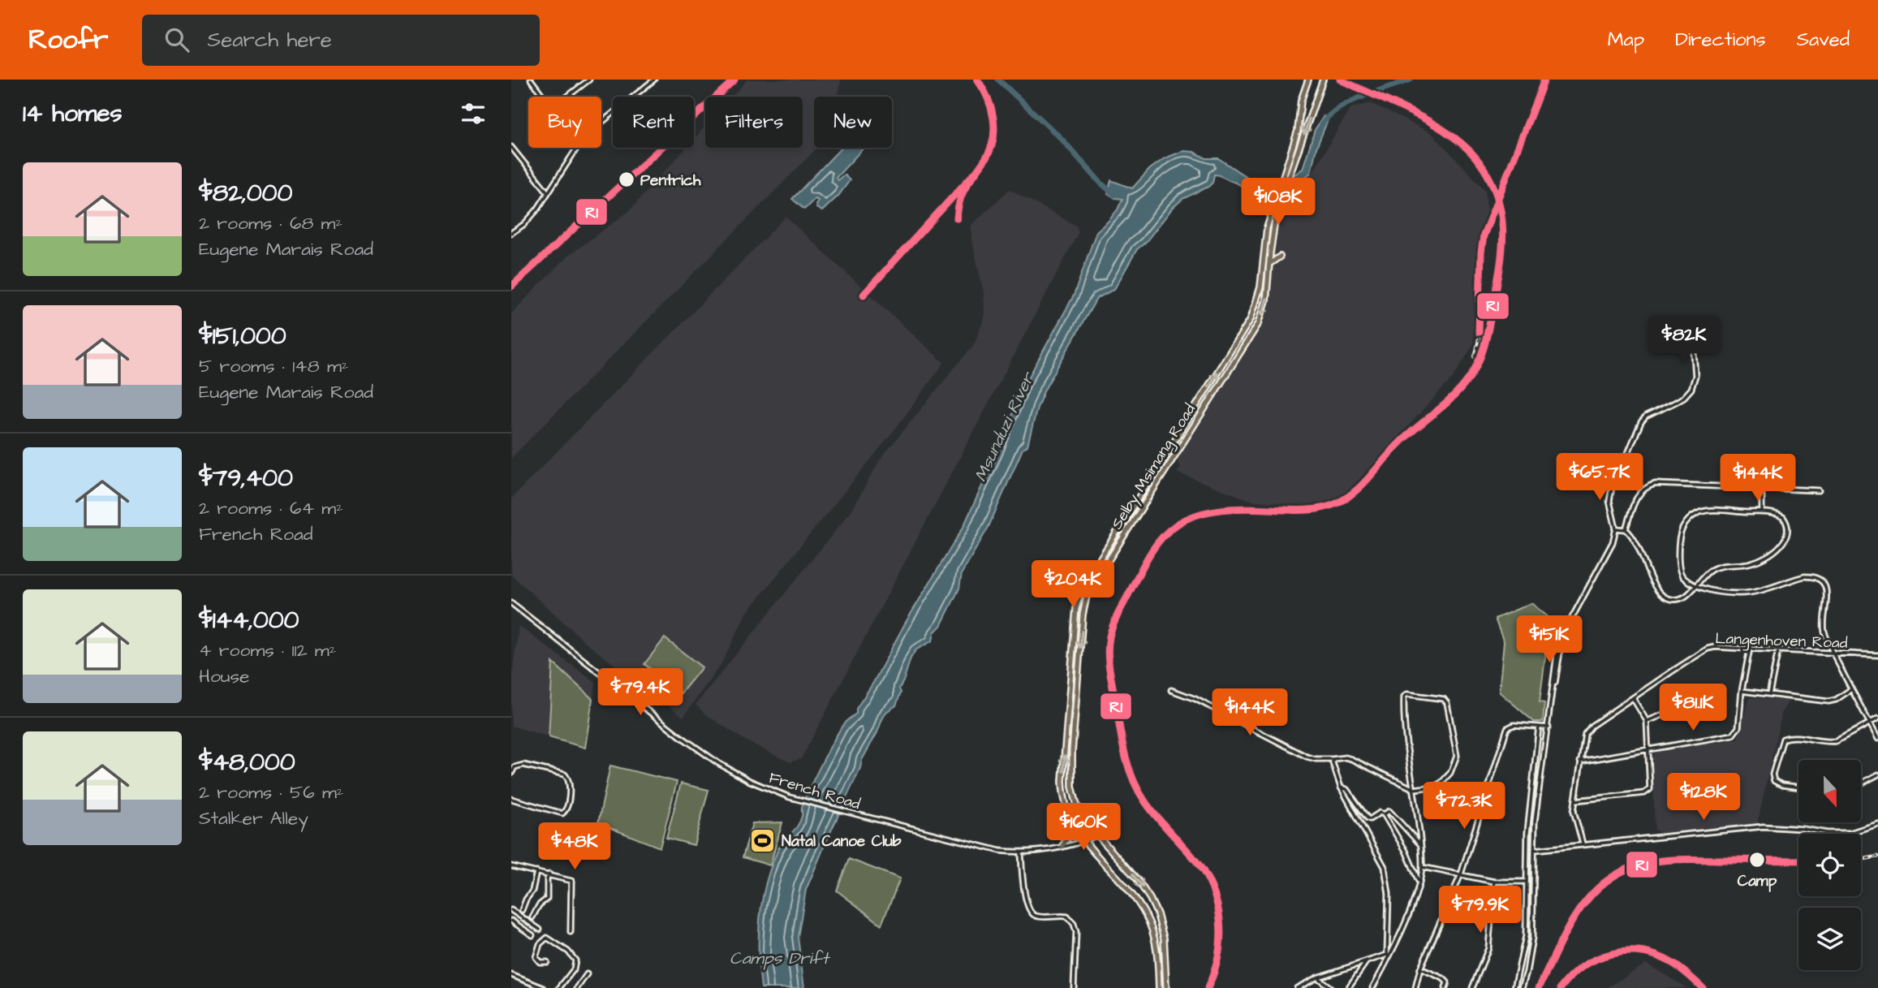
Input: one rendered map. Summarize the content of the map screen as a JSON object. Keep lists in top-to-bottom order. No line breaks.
{"streets":{"main road":["Selby Msimang Road"],"street":["Langenhoven Road","French Road"]},"crossings":[["Selby Msimang Road","French Road"]],"water":["Msunduzi River","Camps Drift"],"places":{"other":["Pentrich","Camp"],"sports":["Natal Canoe Club"]},"lines":["transit line R1"],"north":"bottom","page":{"header":"Roofr","search":"Search here","nav":["Map","Directions","Saved"],"heading":"14 homes","chip":["Buy","Rent","Filters","New"],"list":[{"name":"$82,000","note":"2 rooms · 68 m² · Eugene Marais Road"},{"name":"$151,000","note":"5 rooms · 148 m² · Eugene Marais Road"},{"name":"$79,400","note":"2 rooms · 64 m² · French Road"},{"name":"$144,000","note":"4 rooms · 112 m² · House"},{"name":"$48,000","note":"2 rooms · 56 m² · Stalker Alley"}],"price":["$108K","$82K","$65.7K","$144K","$204K","$151K","$79.4K","$81.1K","$144K","$128K","$72.3K","$160K","$48K","$79.9K"]}}
